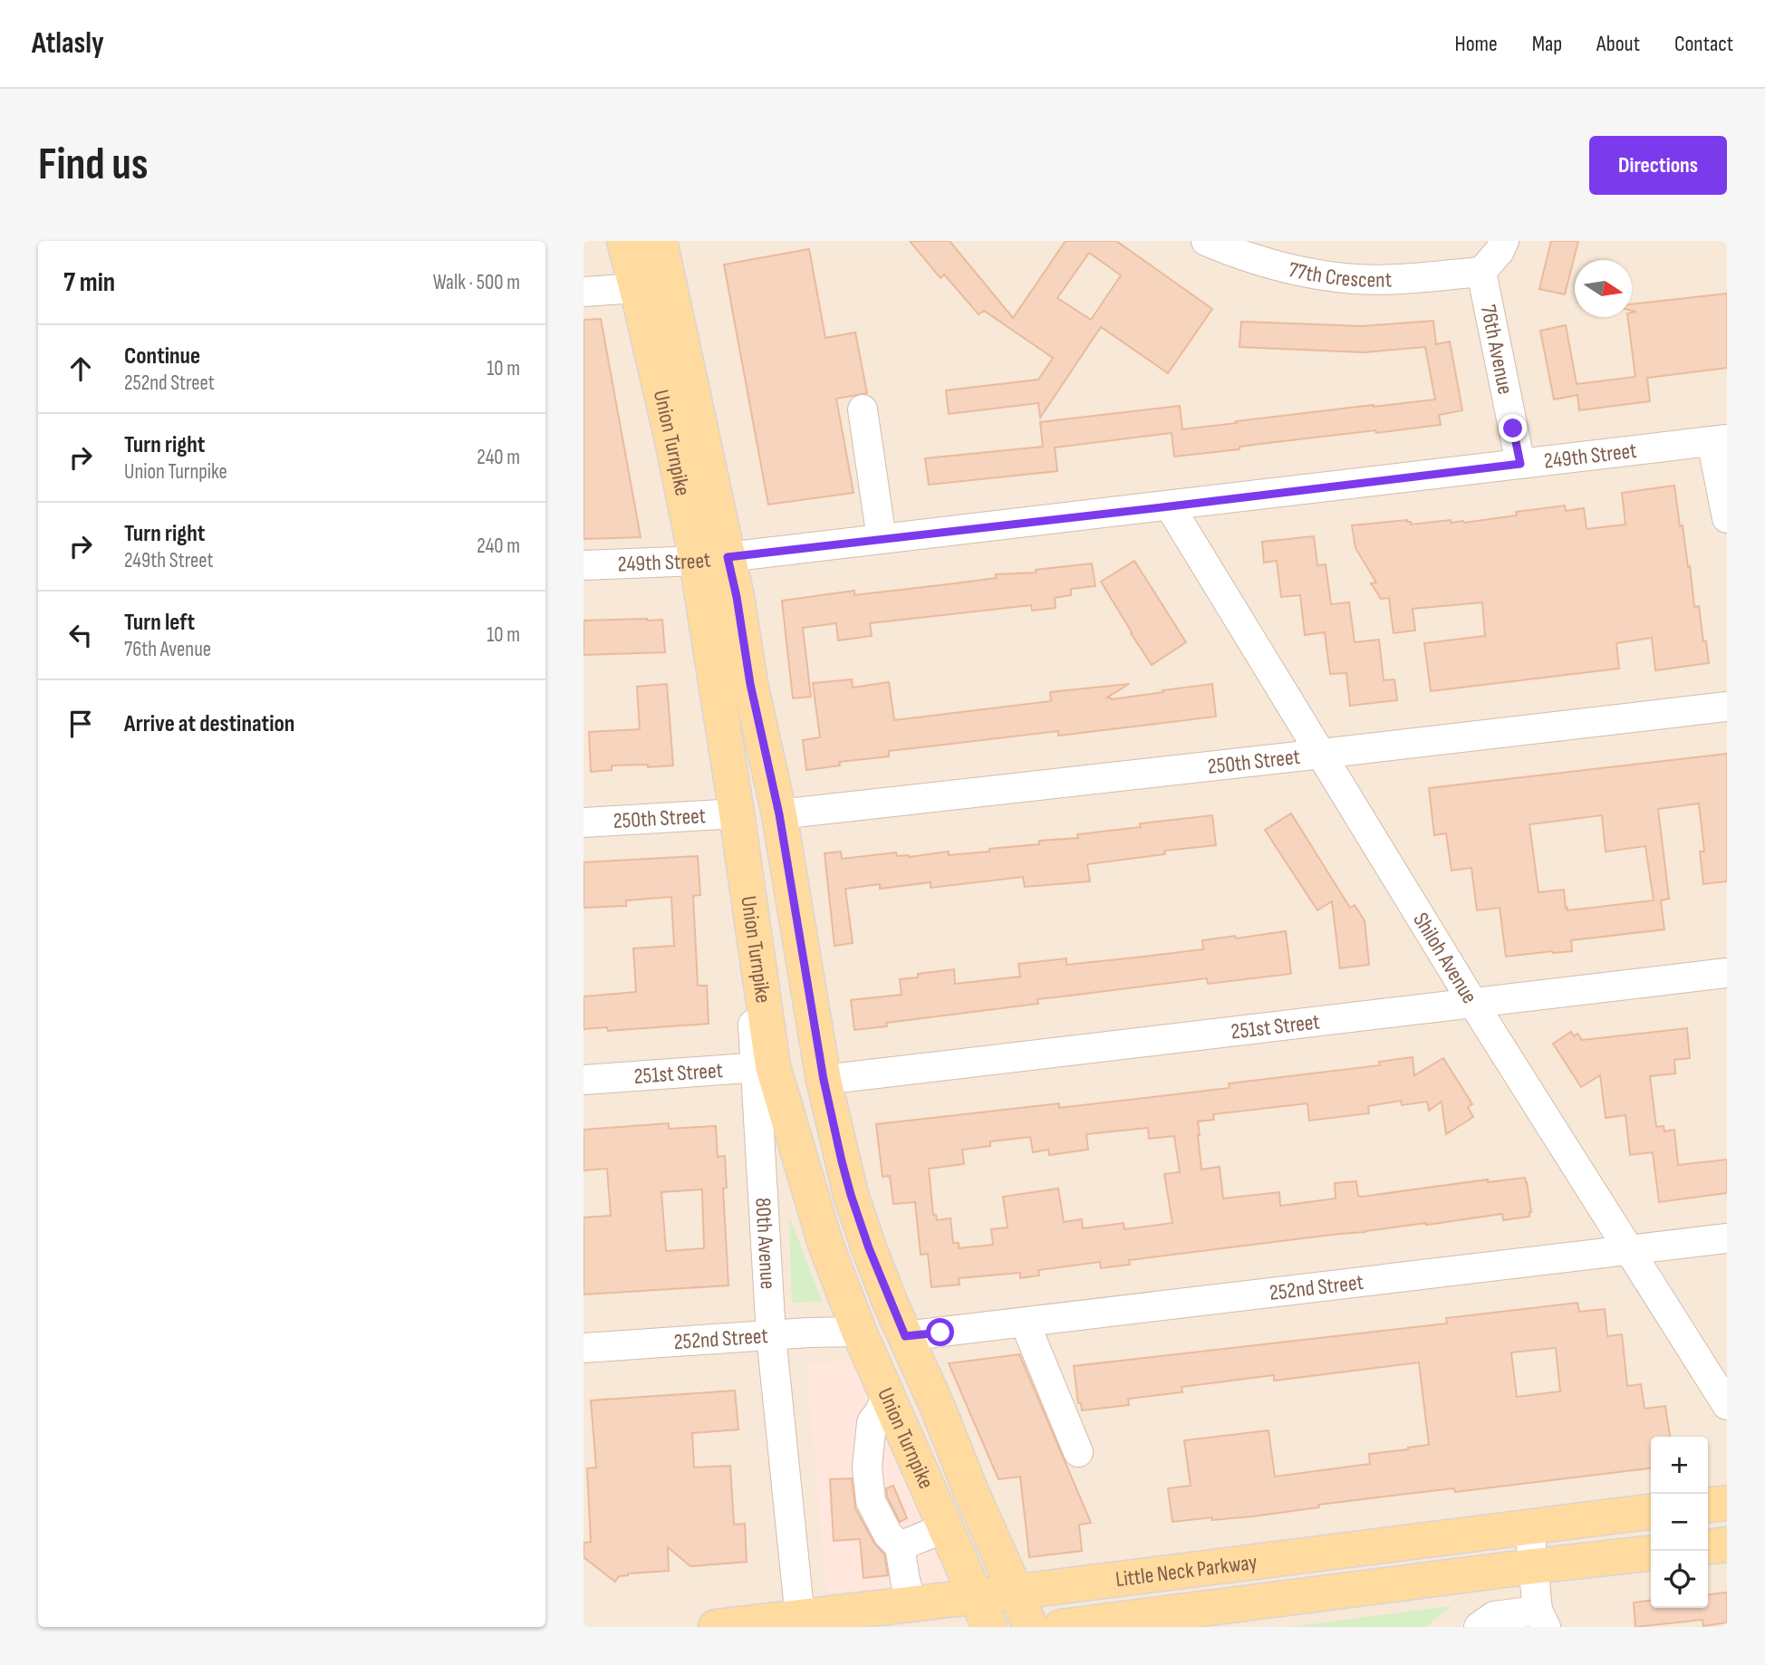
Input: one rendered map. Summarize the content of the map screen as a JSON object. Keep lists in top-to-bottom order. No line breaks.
{"streets":{"main road":["Union Turnpike","Little Neck Parkway"],"street":["77th Crescent","76th Avenue","249th Street","250th Street","Shiloh Avenue","251st Street","80th Avenue","252nd Street"]},"crossings":[["77th Crescent","76th Avenue"],["76th Avenue","249th Street"],["Union Turnpike","249th Street"],["Union Turnpike","250th Street"],["Union Turnpike","251st Street"],["Union Turnpike","80th Avenue"],["Union Turnpike","252nd Street"],["Union Turnpike","Little Neck Parkway"],["249th Street","Shiloh Avenue"],["250th Street","Shiloh Avenue"],["Shiloh Avenue","251st Street"],["Shiloh Avenue","252nd Street"],["251st Street","80th Avenue"],["80th Avenue","252nd Street"],["80th Avenue","Little Neck Parkway"]],"north":"right","page":{"header":"Atlasly","nav":["Home","Map","About","Contact"],"buttons":"Directions","title":"Find us","heading":["7 min","Walk · 500 m"],"list":[["Continue","252nd Street","10 m"],["Turn right","Union Turnpike","240 m"],["Turn right","249th Street","240 m"],["Turn left","76th Avenue","10 m"],"Arrive at destination"],"map_buttons":["+","−"]}}
